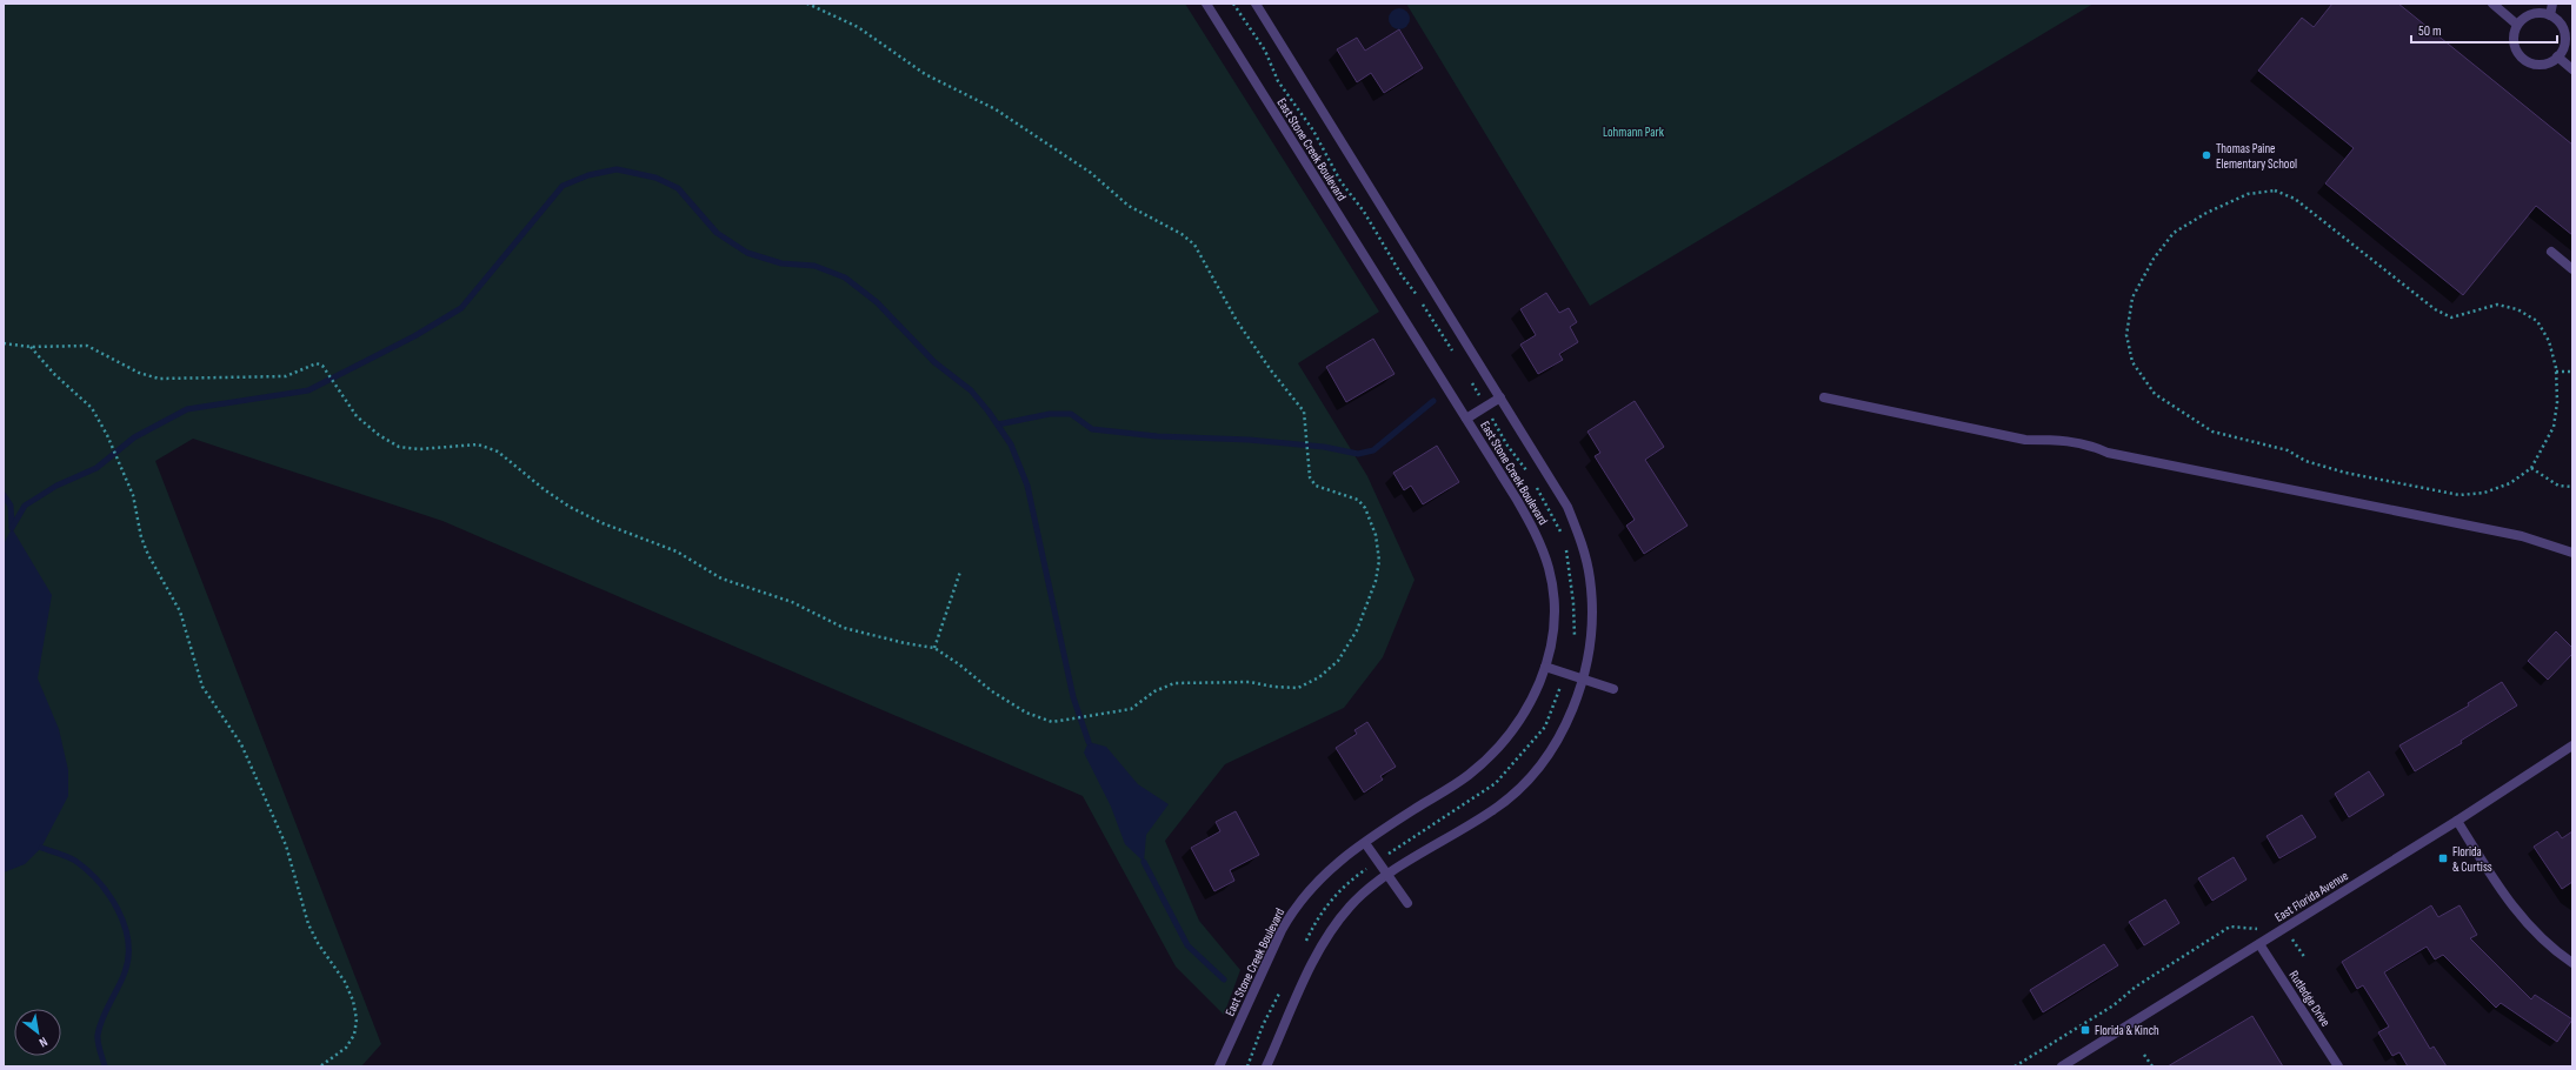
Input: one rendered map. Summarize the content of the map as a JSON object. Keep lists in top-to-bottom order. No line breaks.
{"streets":{"street":["East Stone Creek Boulevard","East Florida Avenue","Rutledge Drive"]},"crossings":[["East Florida Avenue","Rutledge Drive"]],"parks":["Lohmann Park"],"places":{"other":["Thomas Paine Elementary School"],"transit":["Florida & Curtiss","Florida & Kinch"]},"scale_bar":"50 m","north":"bottom right"}
